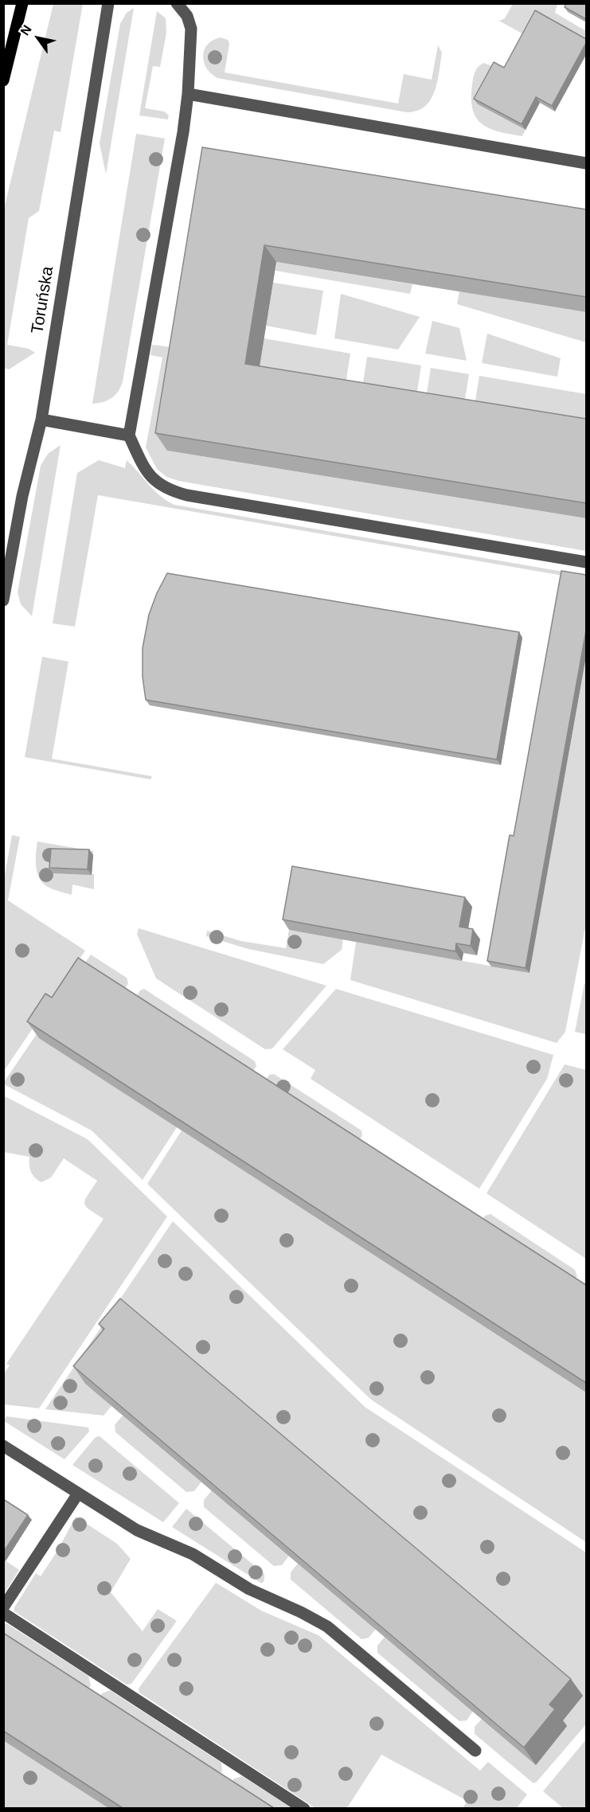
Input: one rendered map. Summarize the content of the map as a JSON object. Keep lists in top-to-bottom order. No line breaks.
{"streets":{"street":["Toruńska"]},"north":"top left"}
